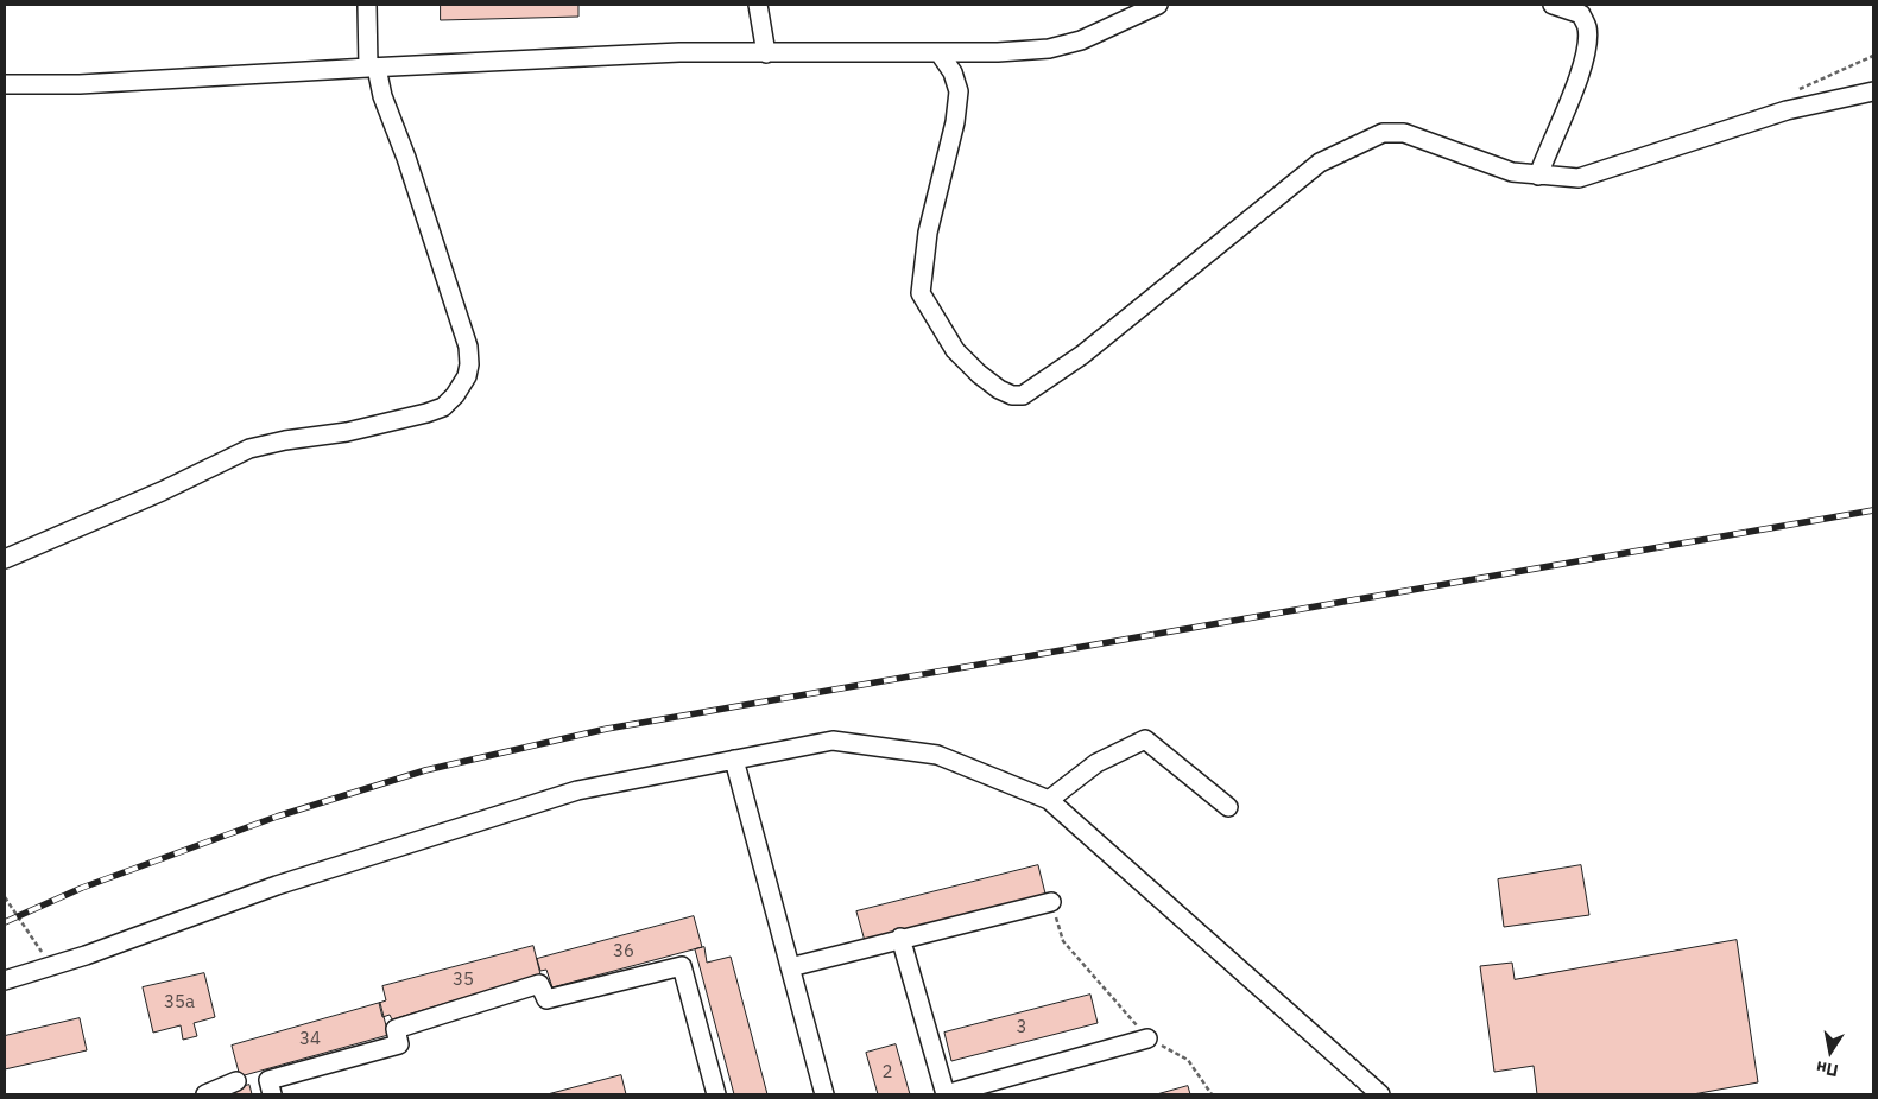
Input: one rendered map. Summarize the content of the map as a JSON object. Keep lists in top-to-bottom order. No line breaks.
{"house_numbers":["36","35","35а","3","34","2"],"north":"bottom"}
